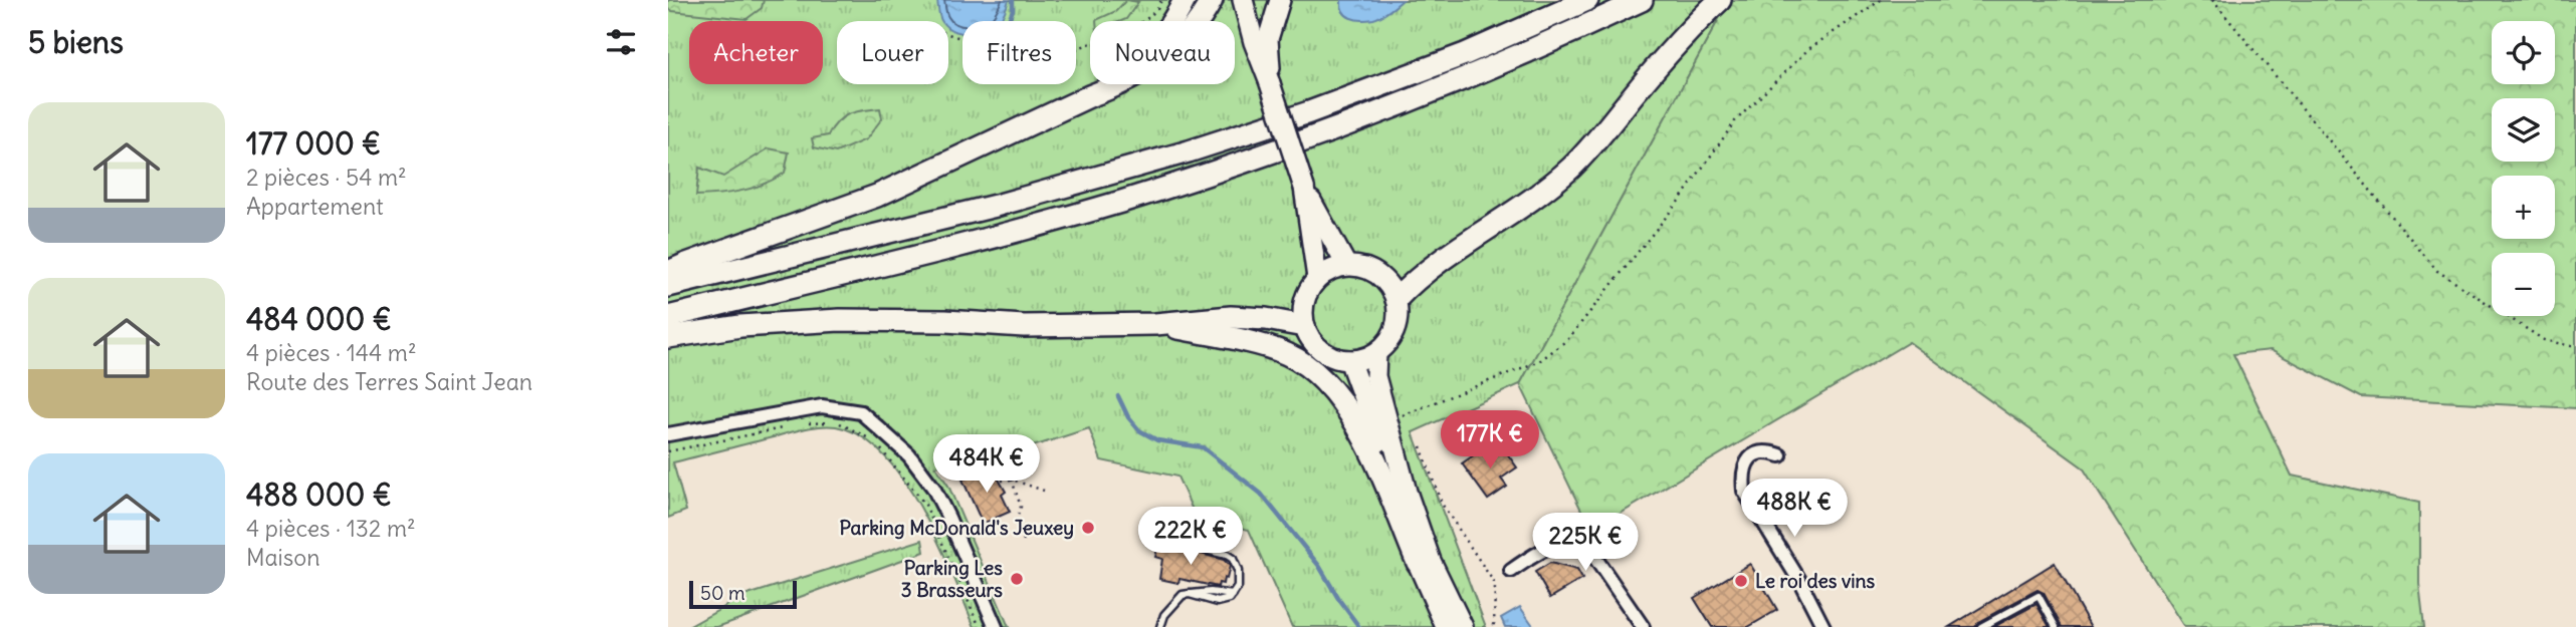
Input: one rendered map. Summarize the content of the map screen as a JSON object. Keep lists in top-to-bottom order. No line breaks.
{"places":["Parking McDonald's Jeuxey","Parking Les 3 Brasseurs","Le roi des vins"],"scale_bar":"50 m","page":{"heading":"5 biens","map_buttons":["+","−"],"chip":["Acheter","Louer","Filtres","Nouveau"],"list":[{"name":"177 000 €","note":"2 pièces · 54 m² · Appartement"},{"name":"484 000 €","note":"4 pièces · 144 m² · Route des Terres Saint Jean"},{"name":"488 000 €","note":"4 pièces · 132 m² · Maison"}],"price":["177K €","484K €","488K €","222K €","225K €"],"scale":"50 m"}}
